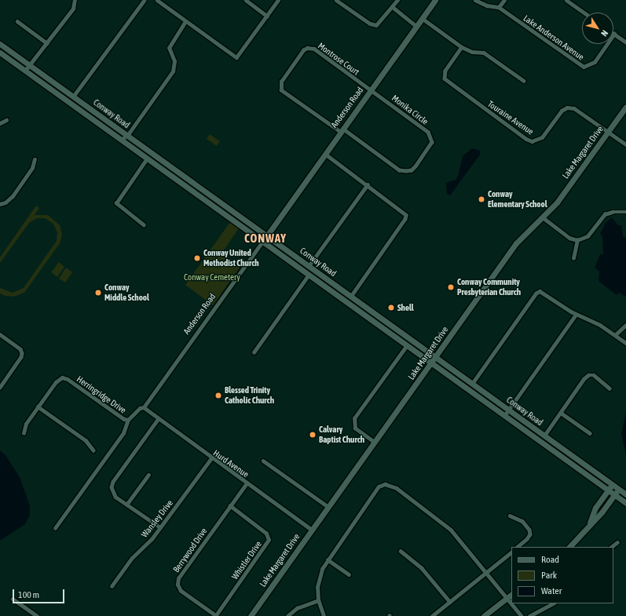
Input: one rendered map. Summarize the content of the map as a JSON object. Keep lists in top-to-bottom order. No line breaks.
{"streets":{"main road":["Anderson Road","Conway Road","Lake Margaret Drive"],"street":["Lake Anderson Avenue","Montrose Court","Monika Circle","Touraine Avenue","Herringridge Drive","Hurd Avenue","Wansley Drive","Berrywood Drive","Whistler Drive"]},"crossings":[["Montrose Court","Anderson Road"],["Montrose Court","Monika Circle"],["Anderson Road","Monika Circle"],["Anderson Road","Conway Road"],["Anderson Road","Herringridge Drive"],["Anderson Road","Hurd Avenue"],["Conway Road","Lake Margaret Drive"],["Touraine Avenue","Lake Margaret Drive"],["Lake Margaret Drive","Hurd Avenue"],["Hurd Avenue","Wansley Drive"],["Hurd Avenue","Berrywood Drive"],["Berrywood Drive","Whistler Drive"]],"districts":["CONWAY"],"parks":["Conway Cemetery"],"places":["Conway Elementary School","Conway United Methodist Church","Conway Community Presbyterian Church","Conway Middle School","Shell","Blessed Trinity Catholic Church","Calvary Baptist Church"],"legend":["Road","Park","Water"],"scale_bar":"100 m","north":"bottom right"}
